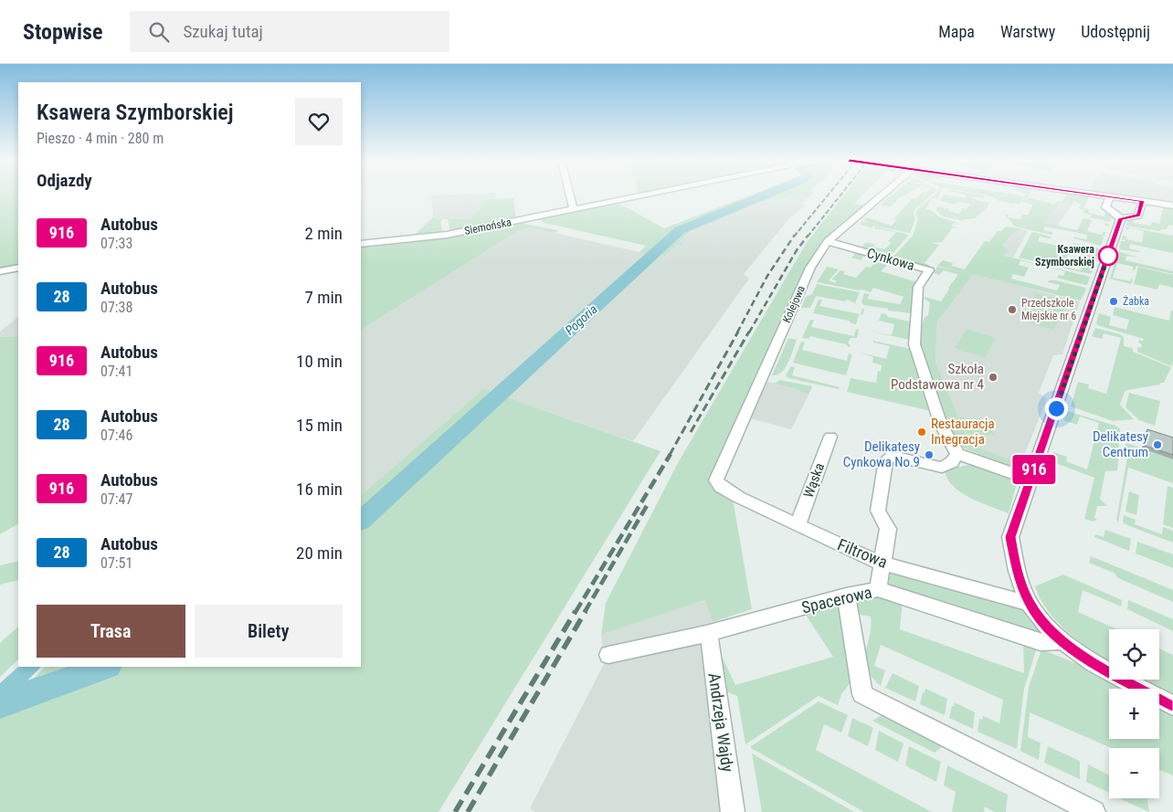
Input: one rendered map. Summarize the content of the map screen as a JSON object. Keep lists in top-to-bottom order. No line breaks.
{"streets":{"street":["Siemońska","Cynkowa","Kolejowa","Wąska","Filtrowa","Spacerowa","Andrzeja Wajdy"]},"crossings":[["Cynkowa","Kolejowa"],["Kolejowa","Filtrowa"],["Wąska","Filtrowa"],["Spacerowa","Andrzeja Wajdy"]],"water":["Pogoria"],"places":["Ksawera Szymborskiej","Żabka","Przedszkole Miejskie nr 6","Szkoła Podstawowa nr 4","Restauracja Integracja","Delikatesy Centrum","Delikatesy Cynkowa No 9"],"lines":["bus line 916"],"page":{"header":"Stopwise","search":"Szukaj tutaj","nav":["Mapa","Warstwy","Udostępnij"],"on_map":"916","heading":[["Ksawera Szymborskiej","Pieszo · 4 min · 280 m"],"Odjazdy"],"list":[{"mark":"916","name":"Autobus","note":"07:33","value":"2 min"},{"mark":"28","name":"Autobus","note":"07:38","value":"7 min"},{"mark":"916","name":"Autobus","note":"07:41","value":"10 min"},{"mark":"28","name":"Autobus","note":"07:46","value":"15 min"},{"mark":"916","name":"Autobus","note":"07:47","value":"16 min"},{"mark":"28","name":"Autobus","note":"07:51","value":"20 min"}],"buttons":["Trasa","Bilety"],"map_buttons":["+","−"]}}
